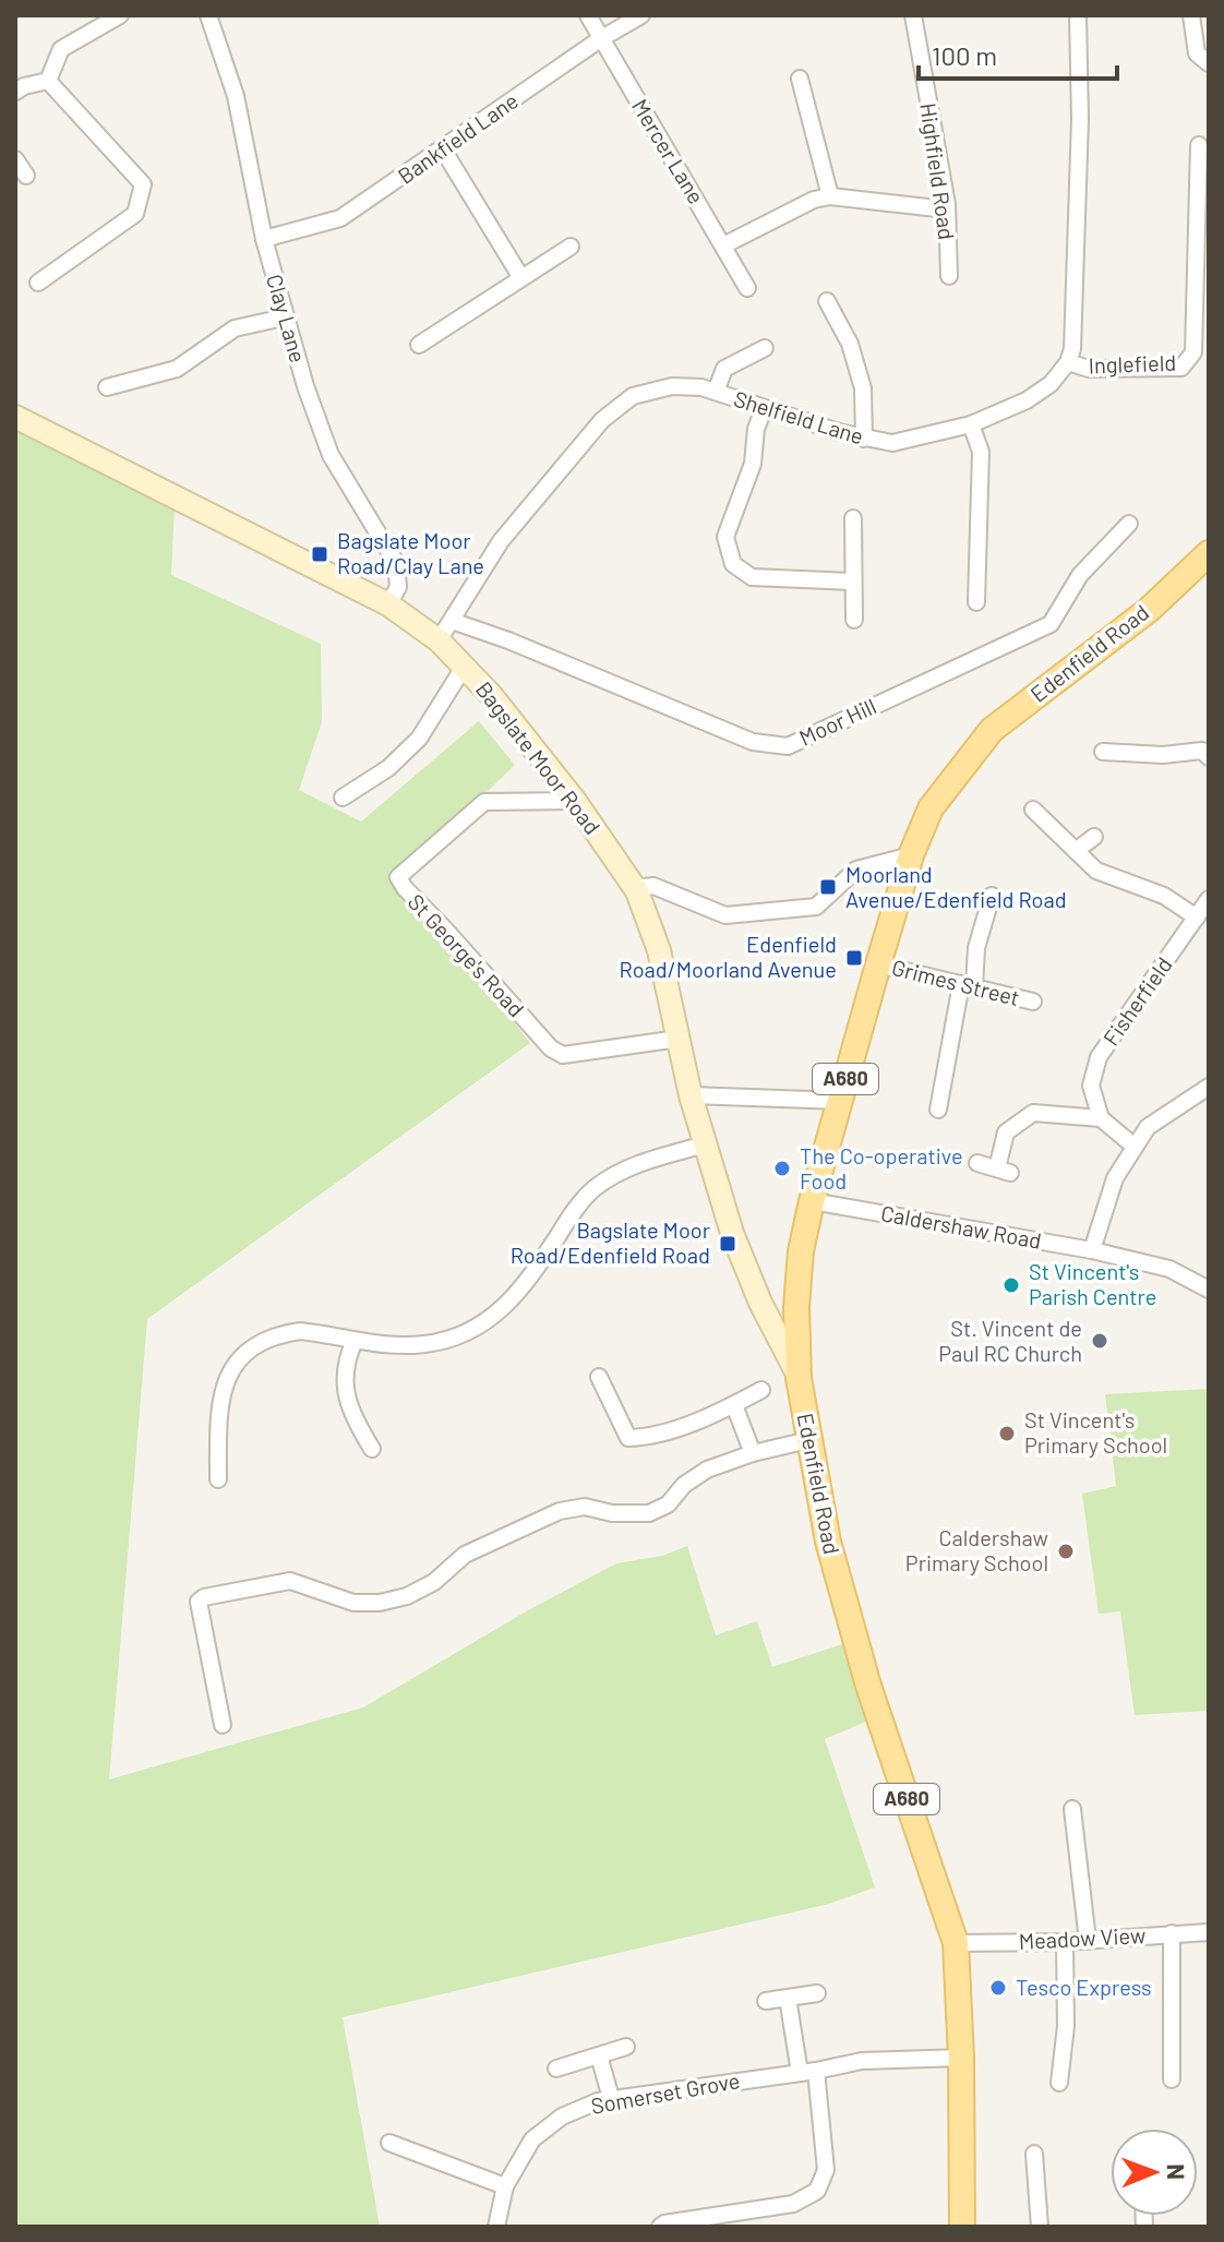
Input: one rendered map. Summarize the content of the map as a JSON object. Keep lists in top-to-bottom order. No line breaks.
{"streets":{"main road":["Edenfield Road","A680"],"street":["Bankfield Lane","Mercer Lane","Highfield Road","Clay Lane","Inglefield","Shelfield Lane","Moor Hill","Bagslate Moor Road","St George's Road","Grimes Street","Fisherfield","Caldershaw Road","Meadow View","Somerset Grove"]},"crossings":[["Bankfield Lane","Mercer Lane"],["Bankfield Lane","Clay Lane"],["Clay Lane","Bagslate Moor Road"],["Inglefield","Shelfield Lane"],["Shelfield Lane","Moor Hill"],["Shelfield Lane","Bagslate Moor Road"],["Edenfield Road","Bagslate Moor Road"],["Edenfield Road","Grimes Street"],["Edenfield Road","Caldershaw Road"],["Edenfield Road","Meadow View"],["Edenfield Road","Somerset Grove"],["Bagslate Moor Road","St George's Road"]],"places":{"transit":["Bagslate Moor Road/Clay Lane","Moorland Avenue/Edenfield Road","Edenfield Road/Moorland Avenue","Bagslate Moor Road/Edenfield Road"],"other":["The Co-operative Food","St Vincent's Parish Centre","St. Vincent de Paul RC Church","St Vincent's Primary School","Caldershaw Primary School","Tesco Express"]},"scale_bar":"100 m","north":"right"}
